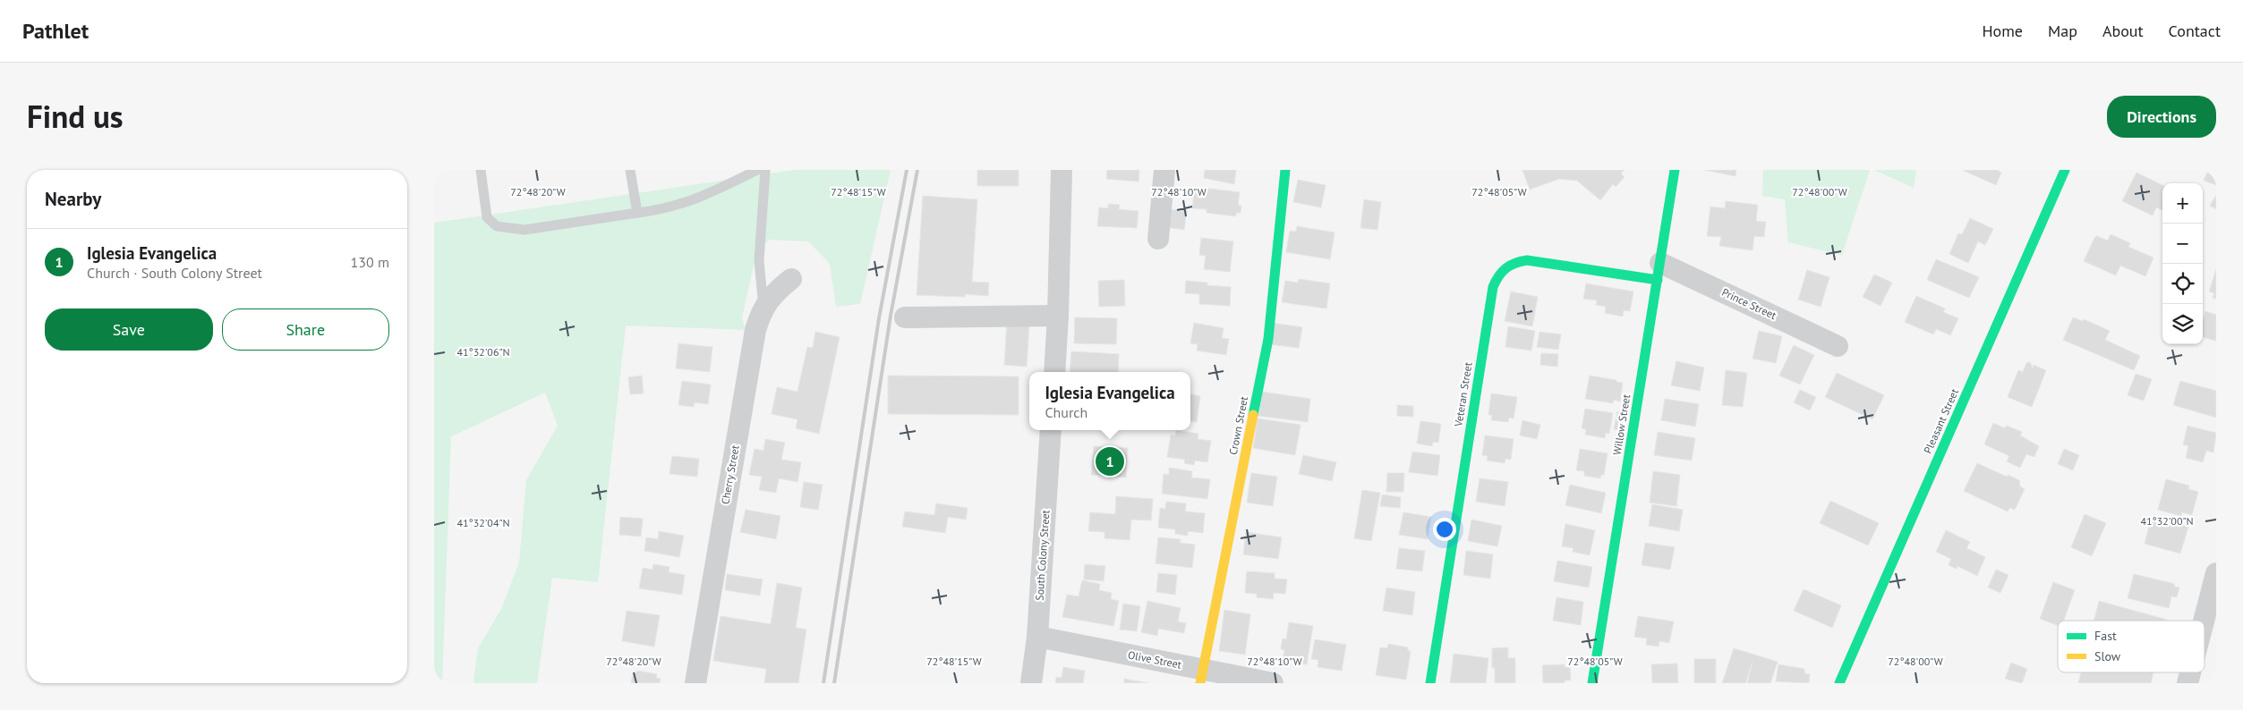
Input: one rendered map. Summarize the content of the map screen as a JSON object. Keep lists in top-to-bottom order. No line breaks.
{"streets":{"street":["Prince Street","Veteran Street","Pleasant Street","Willow Street","Crown Street","Cherry Street","South Colony Street","Olive Street"]},"crossings":[["Prince Street","Veteran Street"],["Prince Street","Willow Street"],["Veteran Street","Willow Street"],["Crown Street","Olive Street"],["South Colony Street","Olive Street"]],"legend":["Fast","Slow"],"page":{"header":"Pathlet","nav":["Home","Map","About","Contact"],"title":"Find us","buttons":["Directions",["Save","Share"]],"heading":"Nearby","map_buttons":["+","−"],"list":[{"mark":"1","name":"Iglesia Evangelica","note":"Church · South Colony Street","value":"130 m"}],"popup":["Iglesia Evangelica","Church"],"pins":"1"},"coordinates":["72°48'20\"W","72°48'15\"W","72°48'10\"W","72°48'05\"W","72°48'00\"W","41°32'06\"N","41°32'00\"N","41°32'04\"N"]}
